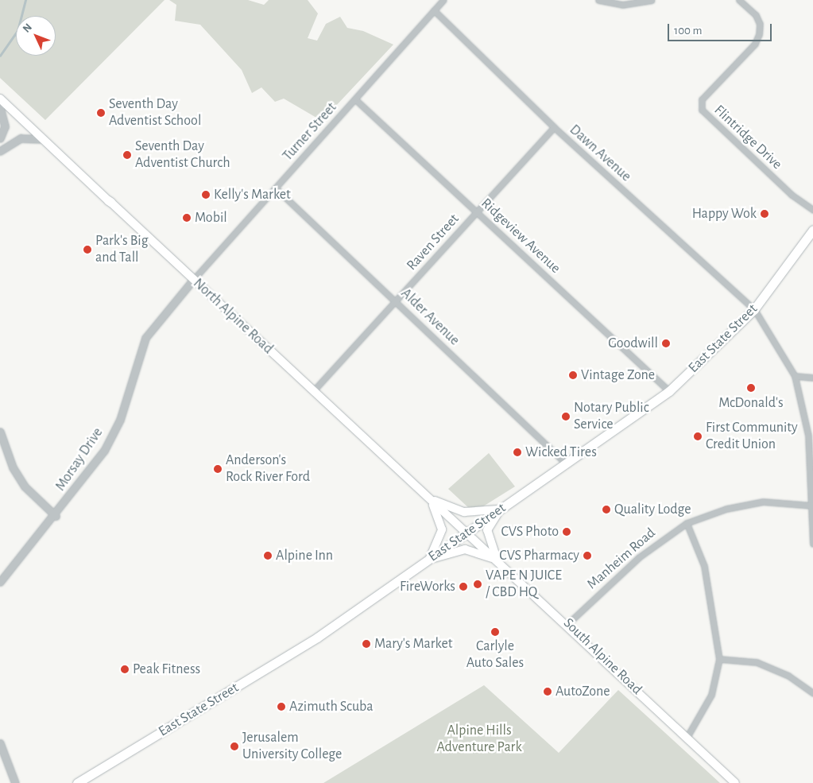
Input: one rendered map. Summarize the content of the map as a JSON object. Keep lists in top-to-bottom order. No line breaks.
{"streets":{"main road":["North Alpine Road","East State Street","South Alpine Road"],"street":["Turner Street","Flintridge Drive","Dawn Avenue","Ridgeview Avenue","Raven Street","Alder Avenue","Morsay Drive","Manheim Road"]},"crossings":[["Turner Street","Dawn Avenue"],["Turner Street","Ridgeview Avenue"],["Turner Street","North Alpine Road"],["Turner Street","Alder Avenue"],["Turner Street","Morsay Drive"],["Dawn Avenue","Raven Street"],["Dawn Avenue","East State Street"],["Dawn Avenue","Manheim Road"],["Ridgeview Avenue","Raven Street"],["Ridgeview Avenue","East State Street"],["Raven Street","North Alpine Road"],["Raven Street","Alder Avenue"],["North Alpine Road","East State Street"],["North Alpine Road","Morsay Drive"],["North Alpine Road","South Alpine Road"],["Alder Avenue","East State Street"],["East State Street","South Alpine Road"],["Manheim Road","South Alpine Road"]],"parks":["Alpine Hills Adventure Park"],"places":["Seventh Day Adventist School","Seventh Day Adventist Church","Kelly's Market","Happy Wok","Mobil","Park's Big and Tall","Goodwill","Vintage Zone","McDonald's","Notary Public Service","First Community Credit Union","Wicked Tires","Anderson's Rock River Ford","Quality Lodge","CVS Photo","Alpine Inn","CVS Pharmacy","VAPE N JUICE / CBD HQ","FireWorks","Carlyle Auto Sales","Mary's Market","Peak Fitness","AutoZone","Azimuth Scuba","Jerusalem University College"],"scale_bar":"100 m","north":"top left"}
